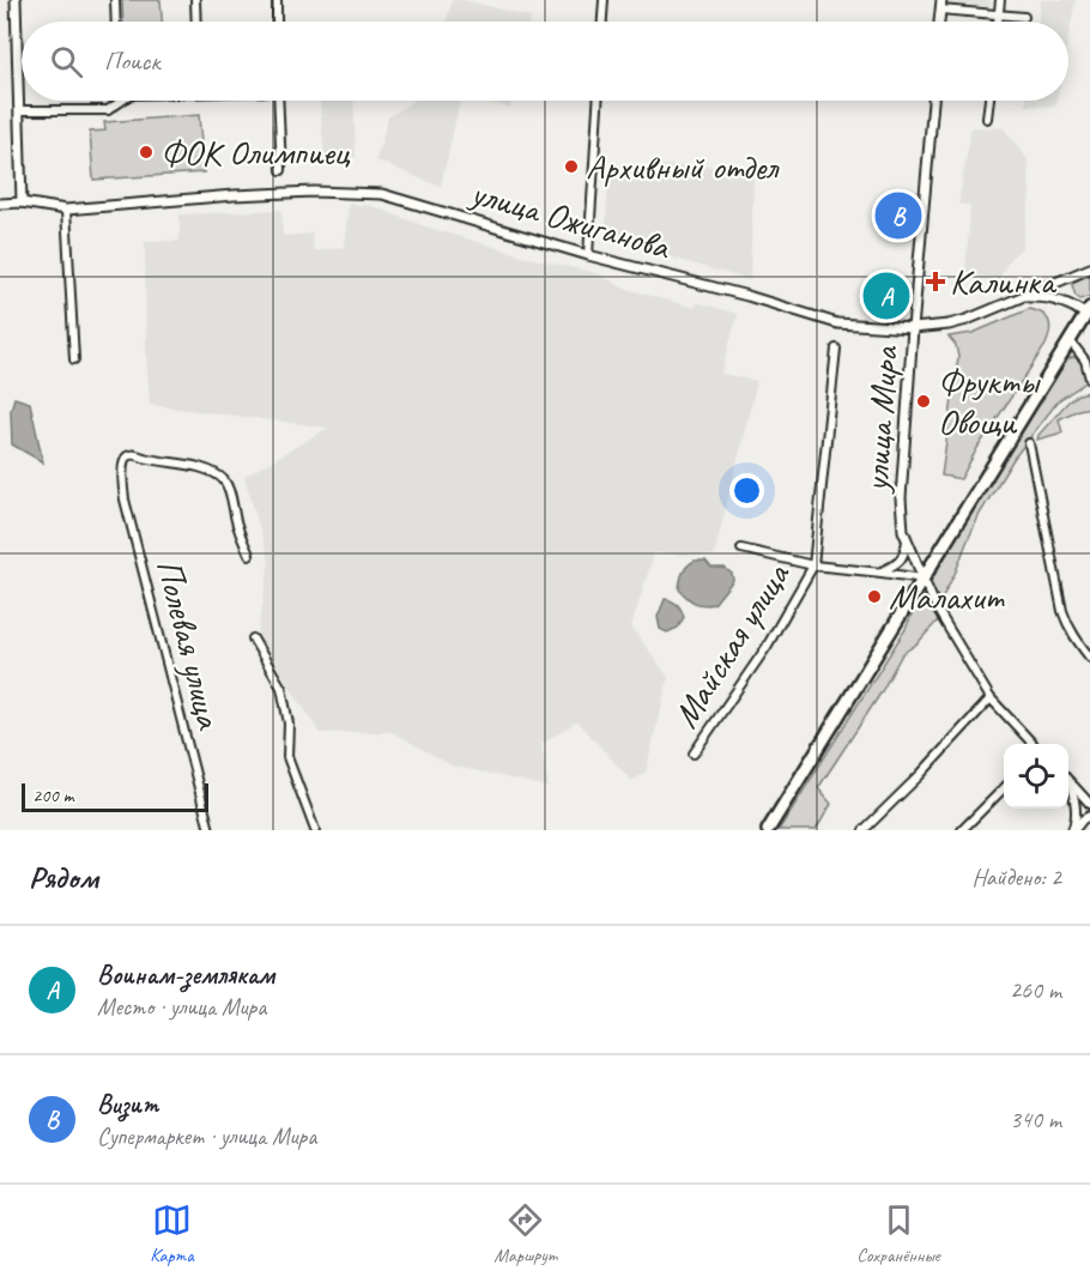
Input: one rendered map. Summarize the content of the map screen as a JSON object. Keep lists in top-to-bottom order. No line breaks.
{"streets":{"street":["улица Ожиганова","улица Мира","Полевая улица","Майская улица"]},"crossings":[["улица Ожиганова","улица Мира"]],"places":{"other":["ФОК Олимпиец","Архивный отдел","Фрукты Овощи","Малахит"],"health":["Калинка"]},"scale_bar":"200 m","page":{"search":"Поиск","pins":["B","A"],"scale":"200 m","heading":["Рядом","Найдено: 2"],"list":[{"mark":"A","name":"Воинам-землякам","note":"Место · улица Мира","value":"260 m"},{"mark":"B","name":"Визит","note":"Супермаркет · улица Мира","value":"340 m"}],"nav":["Карта","Маршрут","Сохранённые"]}}
